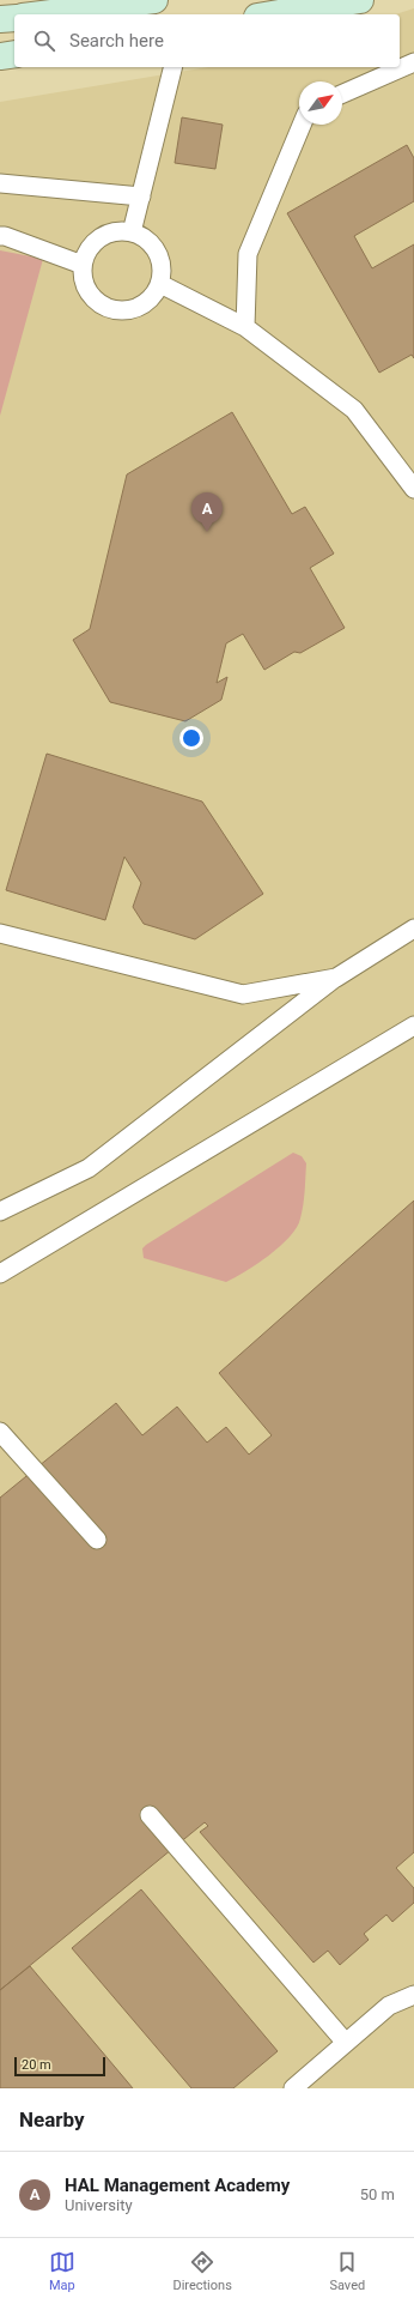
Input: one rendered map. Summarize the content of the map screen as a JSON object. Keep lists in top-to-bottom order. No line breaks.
{"scale_bar":"20 m","north":"top right","page":{"search":"Search here","pins":"A","scale":"20 m","heading":"Nearby","list":[{"mark":"A","name":"HAL Management Academy","note":"University","value":"50 m"}],"nav":["Map","Directions","Saved"]}}
